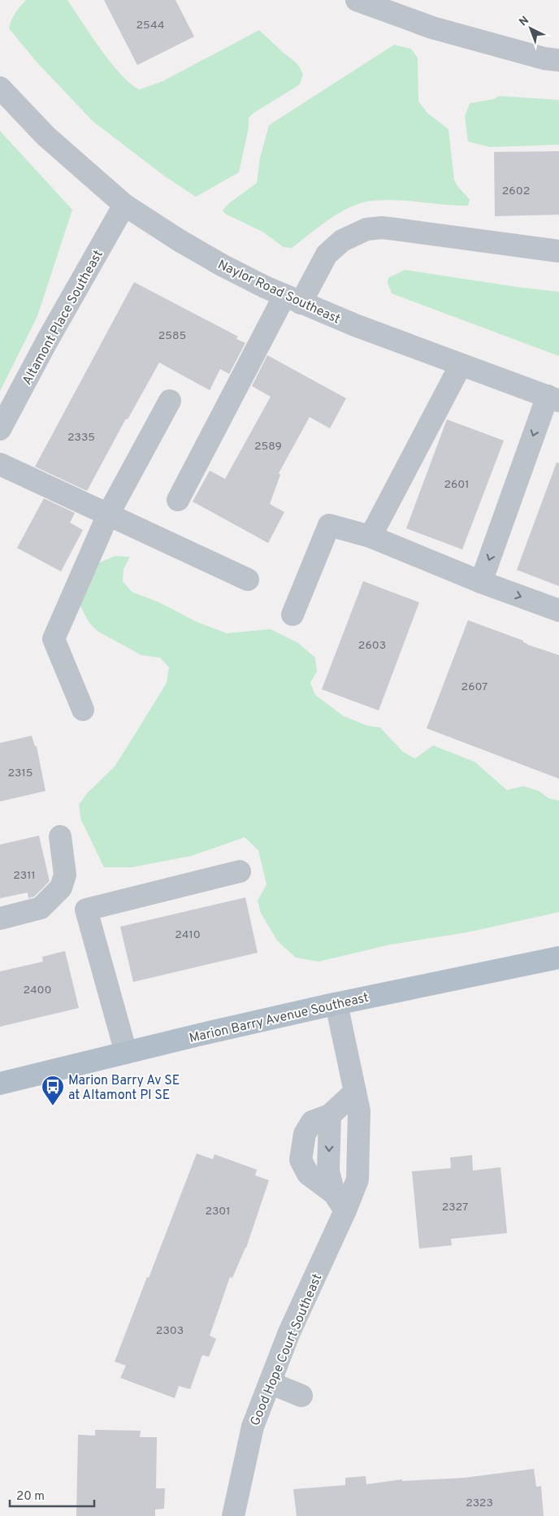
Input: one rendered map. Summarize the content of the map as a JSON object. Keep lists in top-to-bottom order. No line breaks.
{"streets":{"main road":["Marion Barry Avenue Southeast"],"street":["Naylor Road Southeast","Altamont Place Southeast","Good Hope Court Southeast"]},"crossings":[["Naylor Road Southeast","Altamont Place Southeast"],["Marion Barry Avenue Southeast","Good Hope Court Southeast"]],"places":{"bus stop":["Marion Barry Av SE at Altamont Pl SE"]},"house_numbers":["2544","2602","2585","2335","2589","2601","2603","2607","2315","2311","2410","2400","2327","2301","2303","2323"],"scale_bar":"20 m","north":"top left"}
